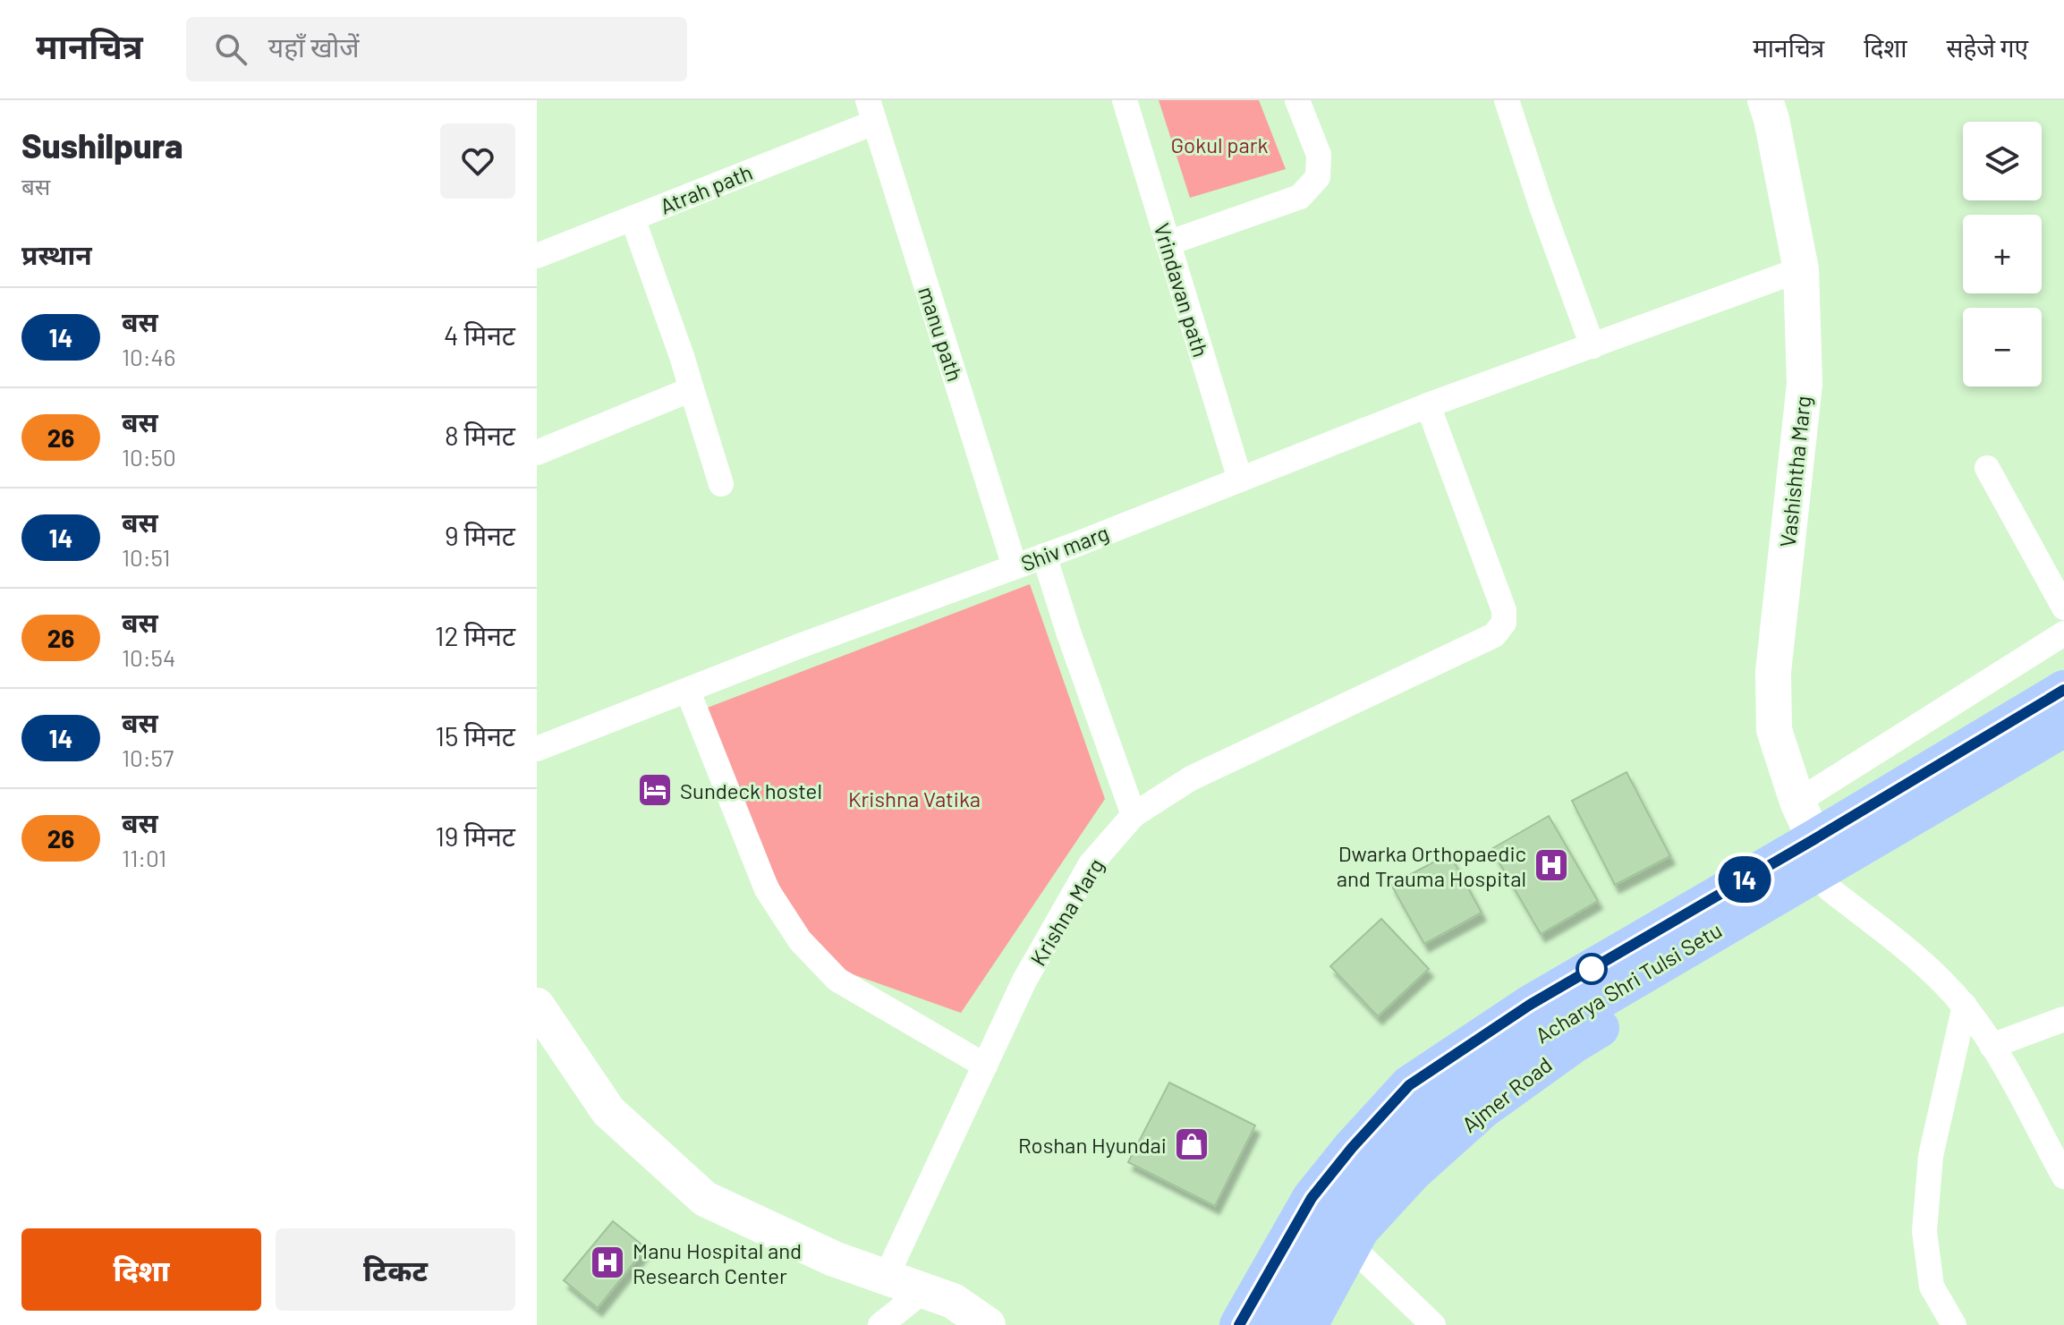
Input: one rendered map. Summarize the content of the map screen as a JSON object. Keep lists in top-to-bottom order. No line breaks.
{"streets":{"highway":["Acharya Shri Tulsi Setu","Ajmer Road"],"street":["Atrah path","Vrindavan path","manu path","Vashishtha Marg","Shiv marg","Krishna Marg"]},"crossings":[["Atrah path","manu path"],["Vrindavan path","Shiv marg"],["manu path","Shiv marg"],["Vashishtha Marg","Shiv marg"],["Shiv marg","Krishna Marg"]],"parks":["Gokul park","Krishna Vatika"],"places":{"hotel":["Sundeck hostel"],"hospital":["Dwarka Orthopaedic and Trauma Hospital","Manu Hospital and Research Center"],"shop":["Roshan Hyundai"]},"lines":["bus line 14"],"page":{"header":"मानचित्र","search":"यहाँ खोजें","nav":["मानचित्र","दिशा","सहेजे गए"],"heading":[["Sushilpura","बस"],"प्रस्थान"],"on_map":"14","map_buttons":["+","−"],"list":[{"mark":"14","name":"बस","note":"10:46","value":"4 मिनट"},{"mark":"26","name":"बस","note":"10:50","value":"8 मिनट"},{"mark":"14","name":"बस","note":"10:51","value":"9 मिनट"},{"mark":"26","name":"बस","note":"10:54","value":"12 मिनट"},{"mark":"14","name":"बस","note":"10:57","value":"15 मिनट"},{"mark":"26","name":"बस","note":"11:01","value":"19 मिनट"}],"buttons":["दिशा","टिकट"]}}
